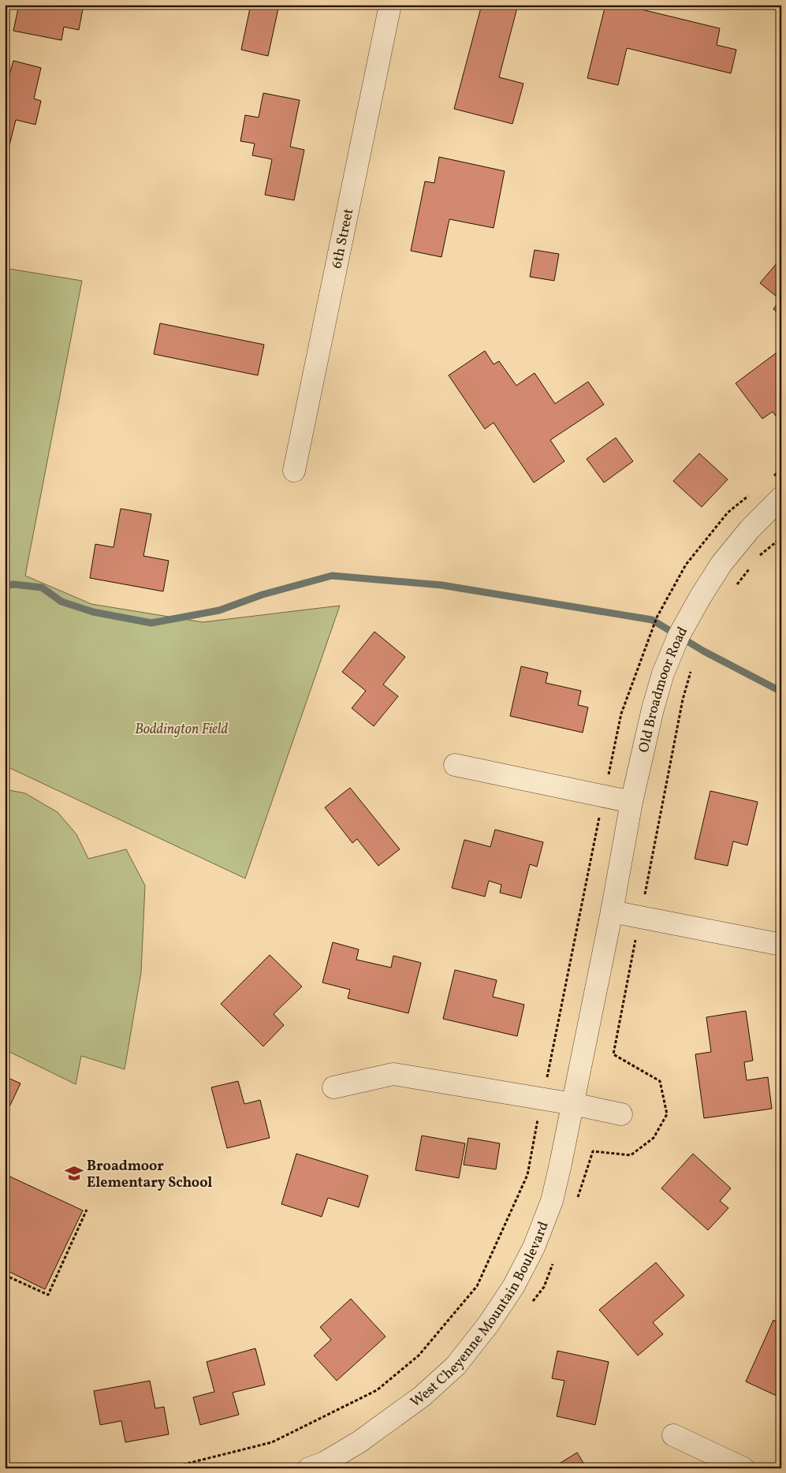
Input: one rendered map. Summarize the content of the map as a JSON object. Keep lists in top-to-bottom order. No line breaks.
{"streets":{"street":["6th Street","Old Broadmoor Road","West Cheyenne Mountain Boulevard"]},"crossings":[["Old Broadmoor Road","West Cheyenne Mountain Boulevard"]],"parks":["Boddington Field"],"places":{"school or university":["Broadmoor Elementary School"]}}
